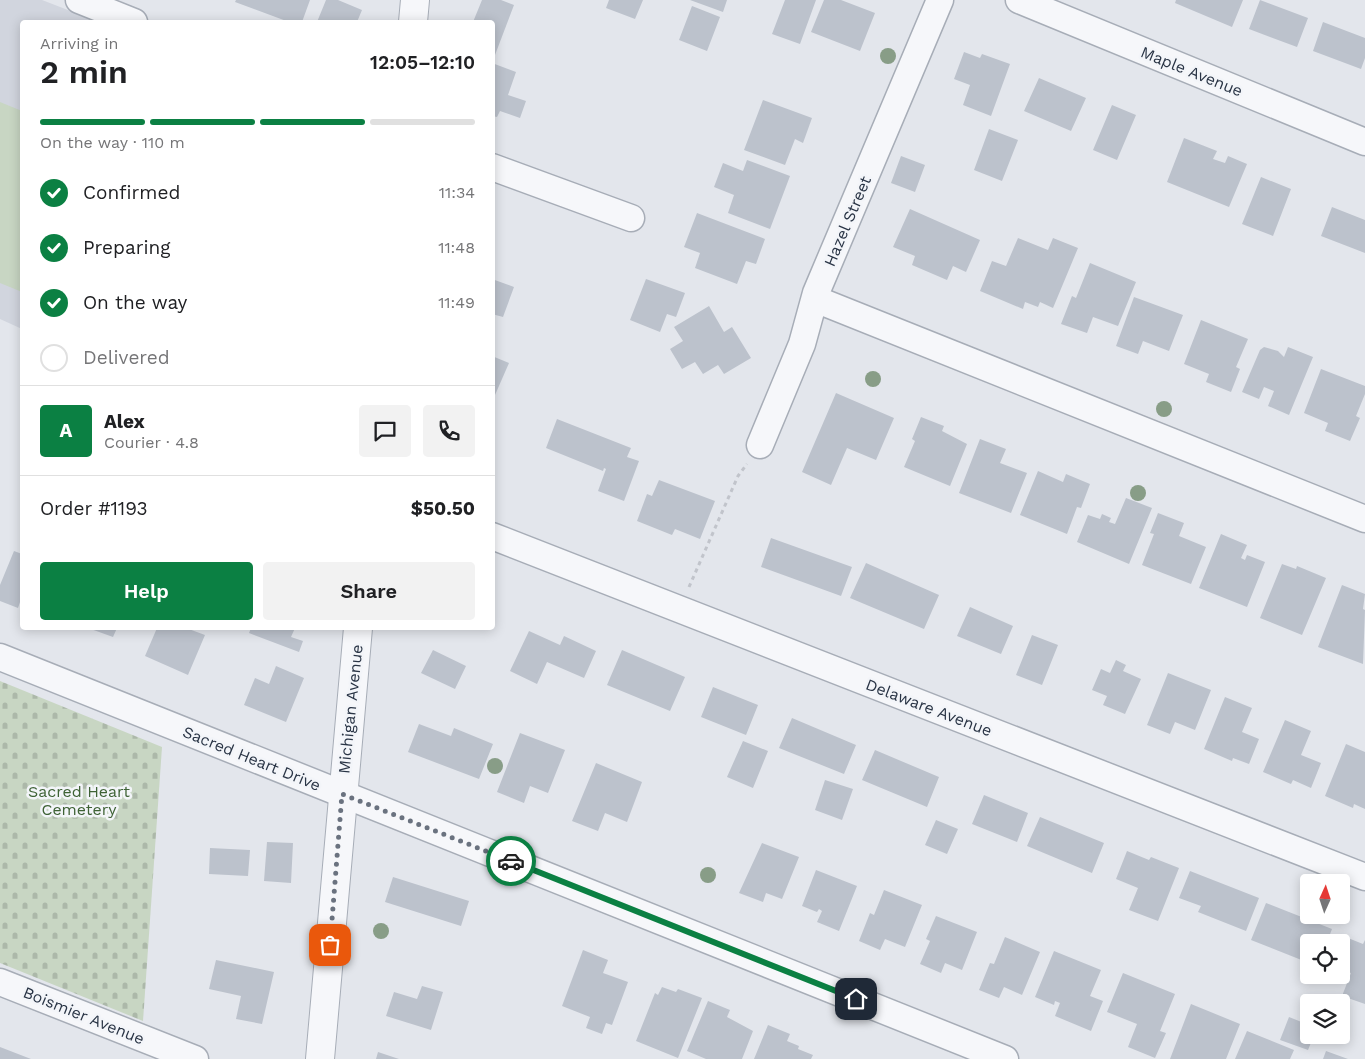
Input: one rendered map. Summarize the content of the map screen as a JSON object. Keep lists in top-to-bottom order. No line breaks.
{"streets":{"street":["Maple Avenue","Hazel Street","Delaware Avenue","Michigan Avenue","Sacred Heart Drive","Boismier Avenue"]},"crossings":[["Michigan Avenue","Sacred Heart Drive"]],"parks":["Sacred Heart Cemetery"],"north":"top","page":{"heading":["2 min","Arriving in","12:05–12:10"],"panel":["Alex","Courier · 4.8","Order #1193","$50.50"],"bar":"On the way · 110 m","list":[["Confirmed","11:34"],["Preparing","11:48"],["On the way","11:49"],"Delivered"],"round":"A","buttons":["Help","Share"]}}
